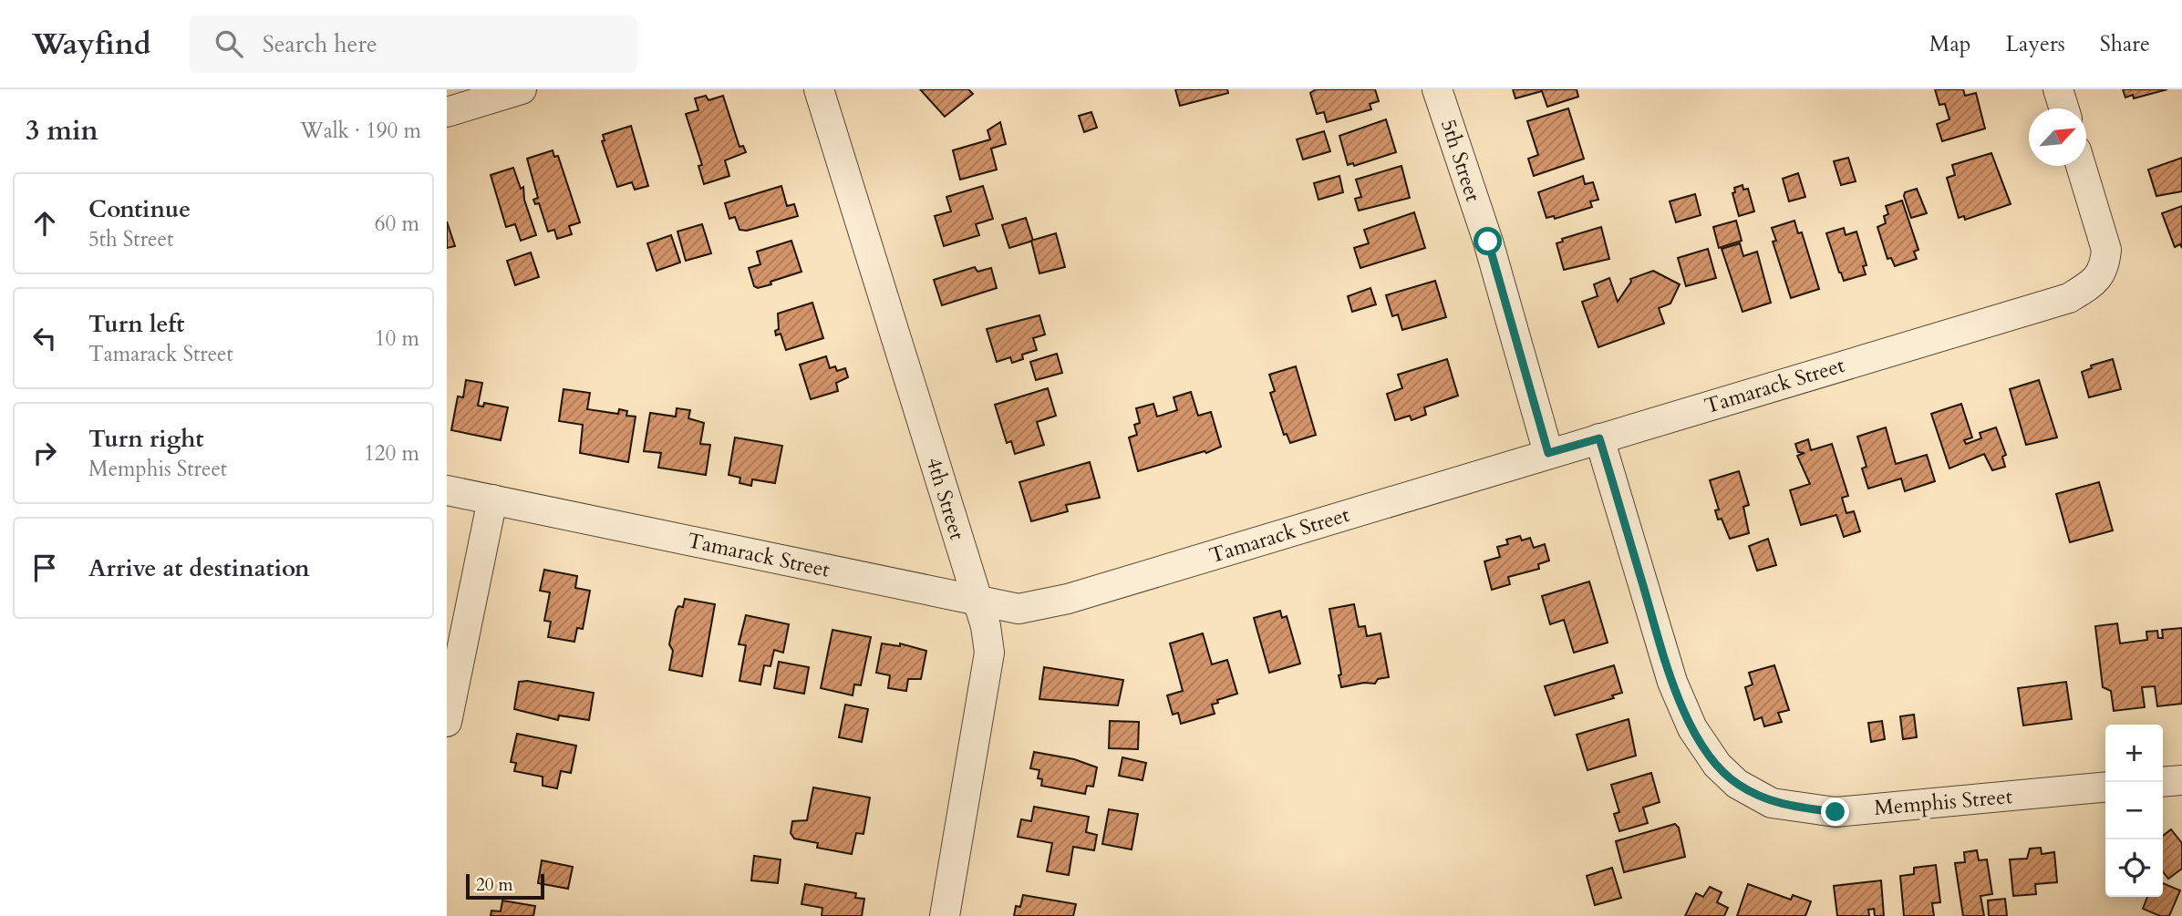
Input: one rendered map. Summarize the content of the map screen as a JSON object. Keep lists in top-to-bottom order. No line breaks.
{"streets":{"street":["5th Street","Tamarack Street","4th Street","Memphis Street"]},"crossings":[["5th Street","Tamarack Street"],["Tamarack Street","4th Street"],["Tamarack Street","Memphis Street"]],"scale_bar":"20 m","north":"top right","page":{"header":"Wayfind","search":"Search here","nav":["Map","Layers","Share"],"heading":["3 min","Walk · 190 m"],"list":[["Continue","5th Street","60 m"],["Turn left","Tamarack Street","10 m"],["Turn right","Memphis Street","120 m"],"Arrive at destination"],"map_buttons":["+","−"],"scale":"20 m"}}
